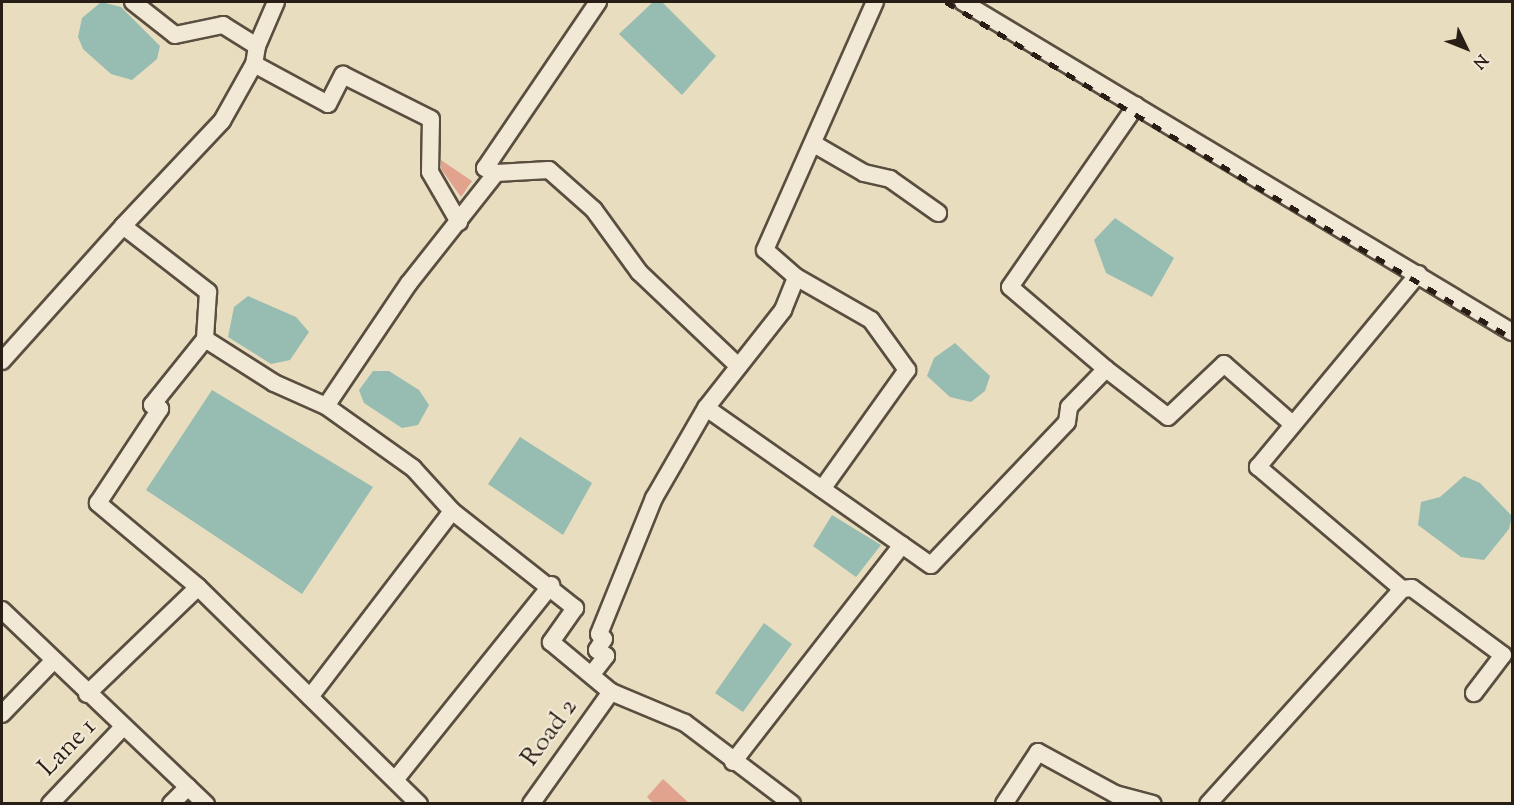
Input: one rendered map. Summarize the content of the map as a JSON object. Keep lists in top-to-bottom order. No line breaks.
{"streets":{"street":["Road 2","Lane 1"]},"north":"bottom right"}
